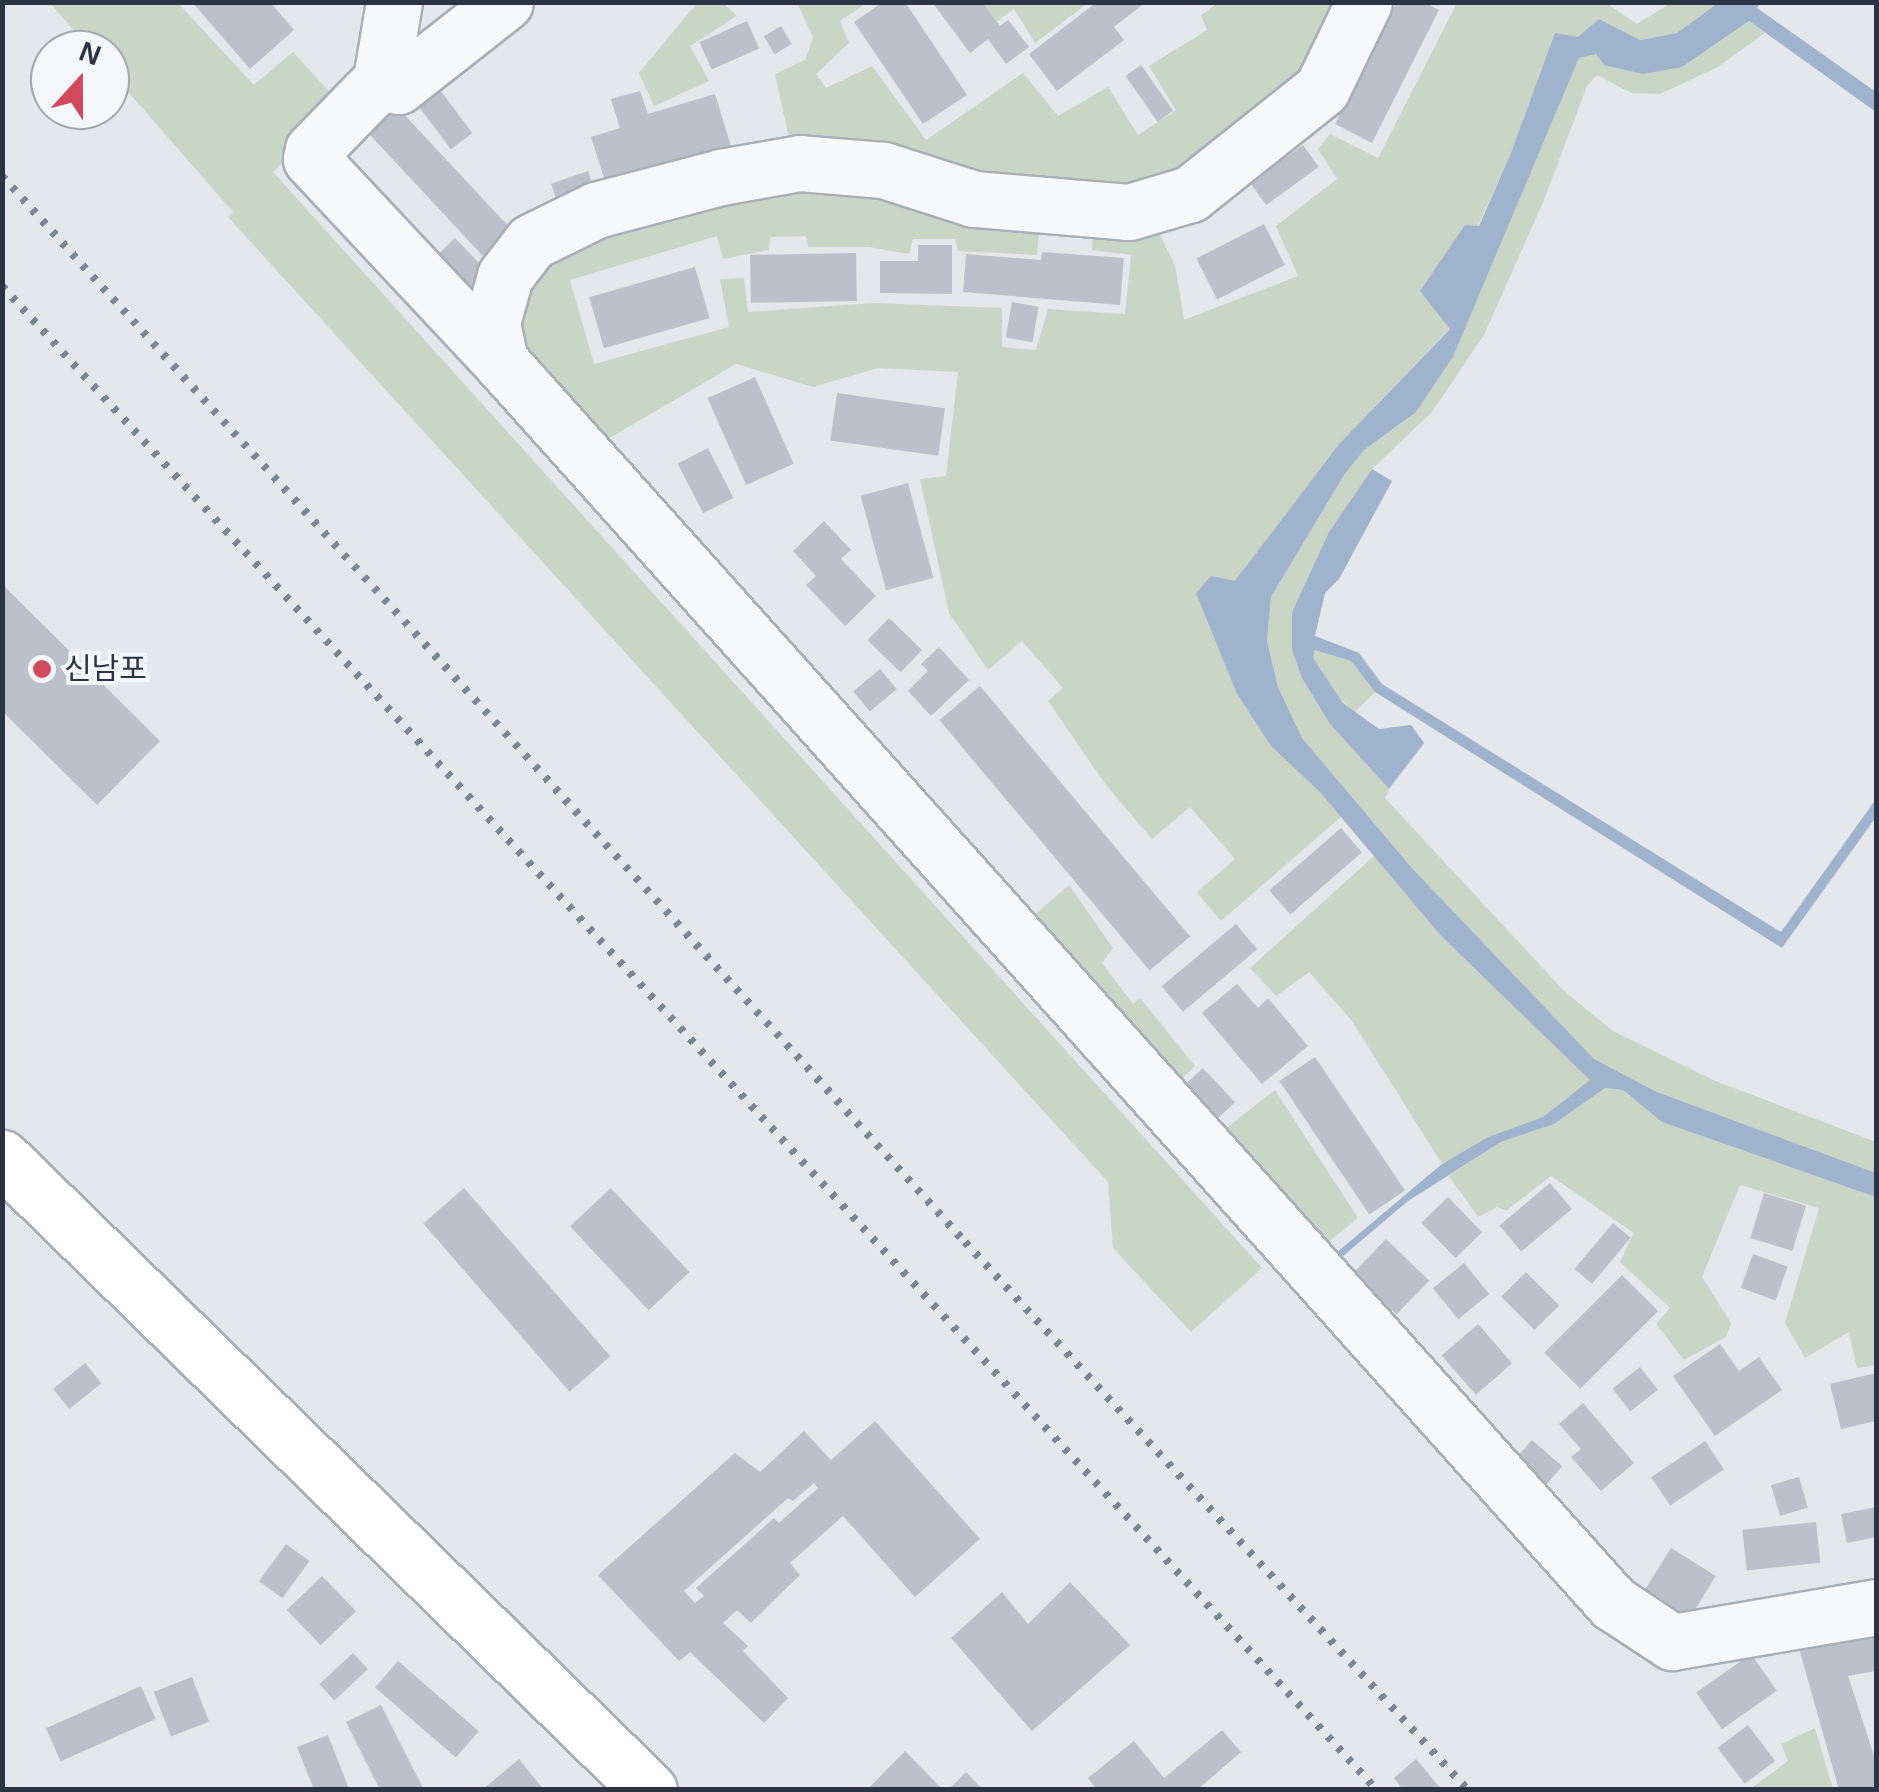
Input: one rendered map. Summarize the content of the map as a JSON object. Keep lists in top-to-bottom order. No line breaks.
{"places":["신남포"],"north":"top"}
